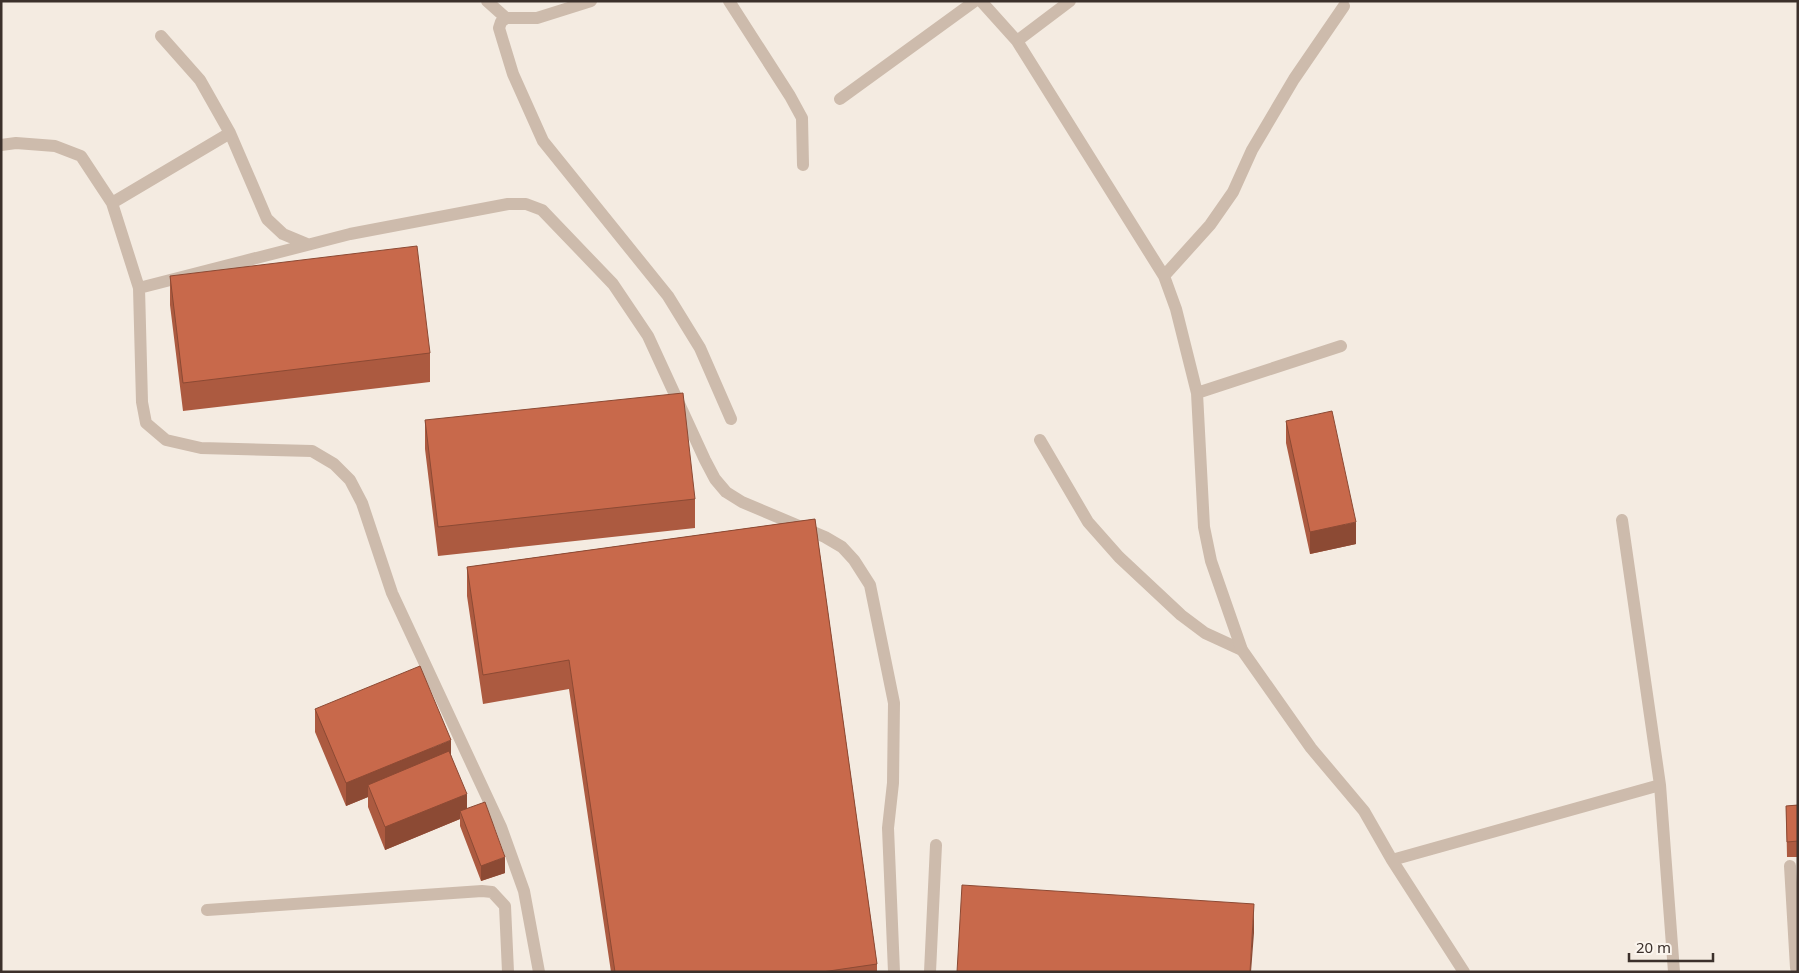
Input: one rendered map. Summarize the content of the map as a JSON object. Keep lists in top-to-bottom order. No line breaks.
{"scale_bar":"20 m"}
